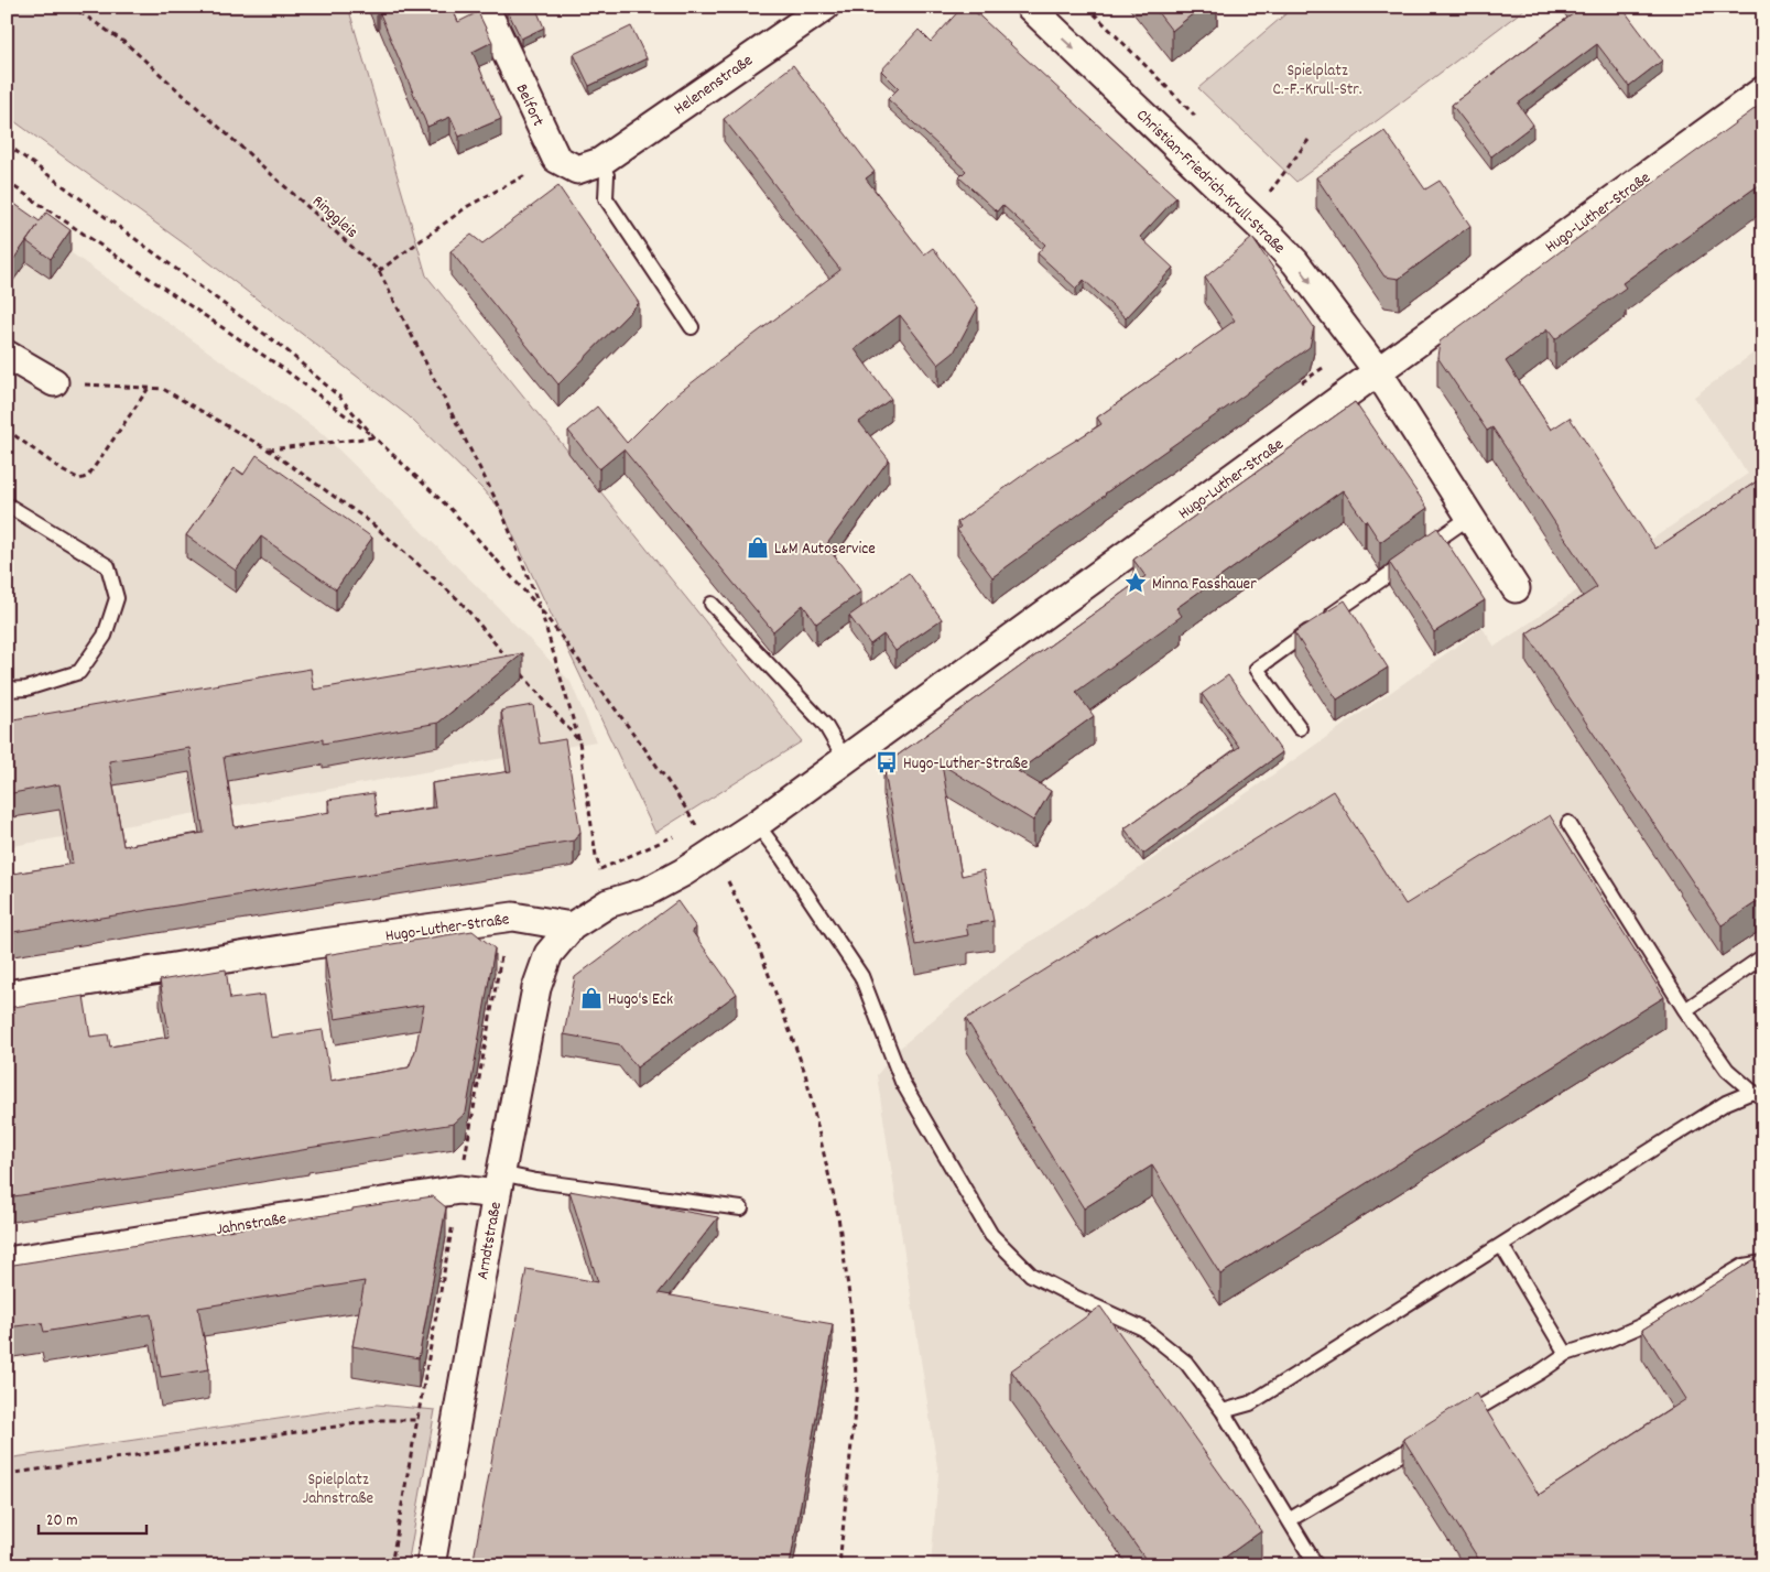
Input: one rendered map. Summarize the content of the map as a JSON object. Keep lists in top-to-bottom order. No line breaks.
{"streets":{"street":["Helenenstraße","Belfort","Christian-Friedrich-Krull-Straße","Hugo-Luther-Straße","Jahnstraße","Arndtstraße"],"path":["Ringgleis"]},"crossings":[["Christian-Friedrich-Krull-Straße","Hugo-Luther-Straße"],["Hugo-Luther-Straße","Arndtstraße"],["Jahnstraße","Arndtstraße"]],"one_way":["Christian-Friedrich-Krull-Straße"],"parks":["Spielplatz C.-F.-Krull-Str.","Spielplatz Jahnstraße"],"places":{"shop":["L&M Autoservice","Hugo's Eck"],"place":["Minna Fasshauer"],"bus stop":["Hugo-Luther-Straße"]},"scale_bar":"20 m"}
